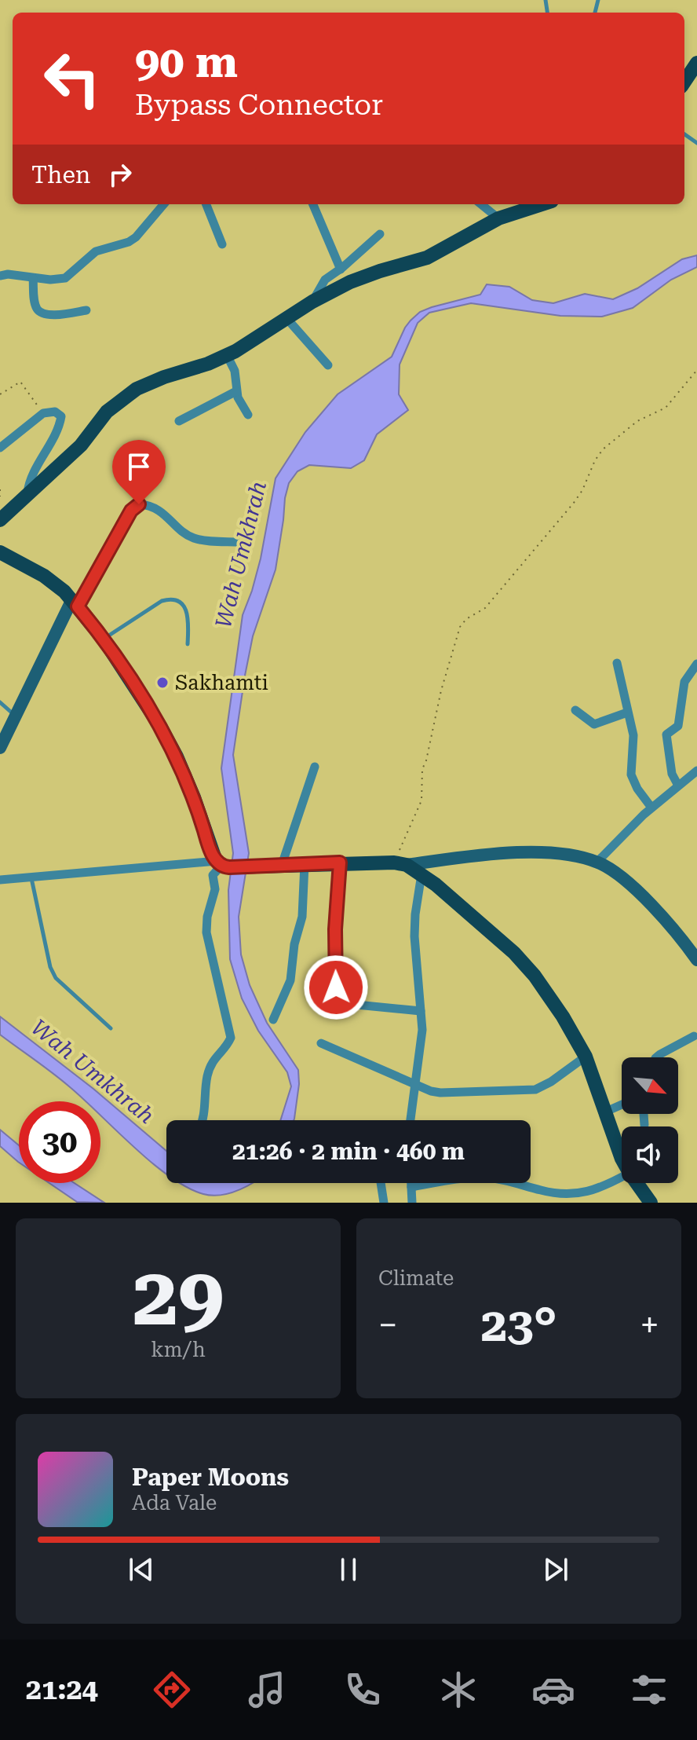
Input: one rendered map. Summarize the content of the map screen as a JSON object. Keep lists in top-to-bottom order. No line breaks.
{"water":["Wah Umkhrah"],"places":["Sakhamti"],"north":"bottom right","page":{"turn":["90 m","Bypass Connector"],"then":"Then","limit":"30","trip":"21:26 · 2 min · 460 m","tile":[["29","km/h"],"Climate"],"heat":["−","23°","+"],"song":["Paper Moons","Ada Vale"],"tabs":"21:24"}}
